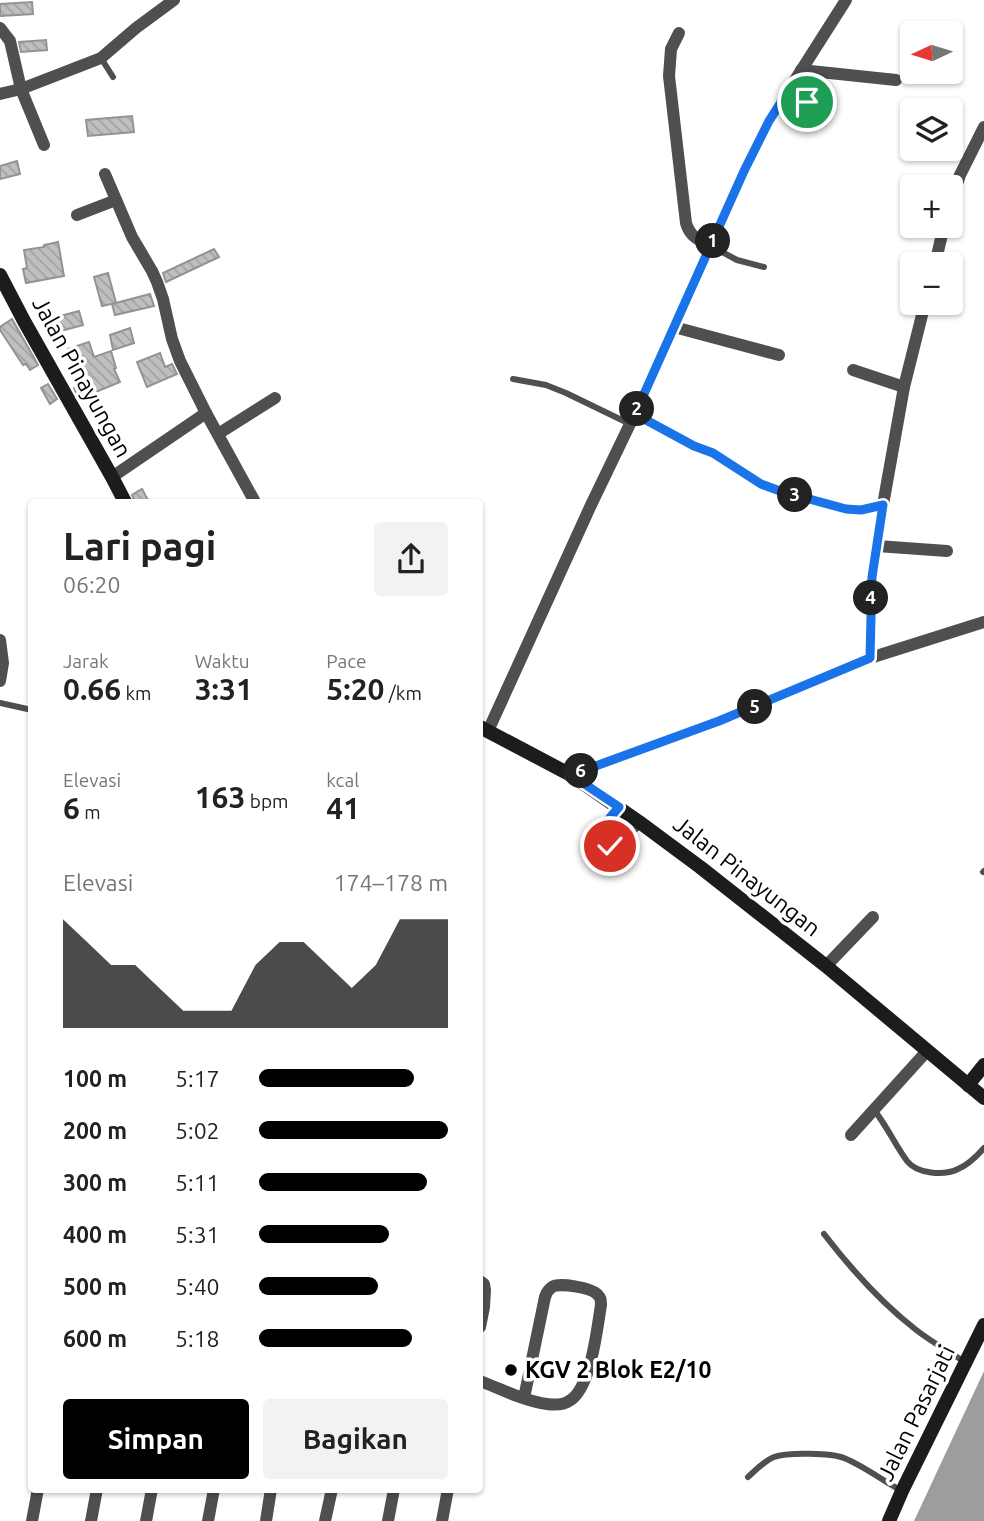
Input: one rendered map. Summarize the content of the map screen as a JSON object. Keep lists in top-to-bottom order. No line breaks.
{"streets":{"main road":["Jalan Pinayungan","Jalan Pasarjati"]},"places":["KGV 2 Blok E2/10"],"north":"left","page":{"map_buttons":["+","−"],"pins":["1","2","3","4","5","6"],"heading":["Lari pagi","06:20"],"stats":[["Jarak","0.66 km"],["Waktu","3:31"],["Pace","5:20 /km"],["Elevasi","6 m"],["163 bpm"],["kcal","41"]],"chart":["Elevasi","174–178 m"],"list":[{"name":"100 m","note":"5:17"},{"name":"200 m","note":"5:02"},{"name":"300 m","note":"5:11"},{"name":"400 m","note":"5:31"},{"name":"500 m","note":"5:40"},{"name":"600 m","note":"5:18"}],"buttons":["Simpan","Bagikan"]}}
